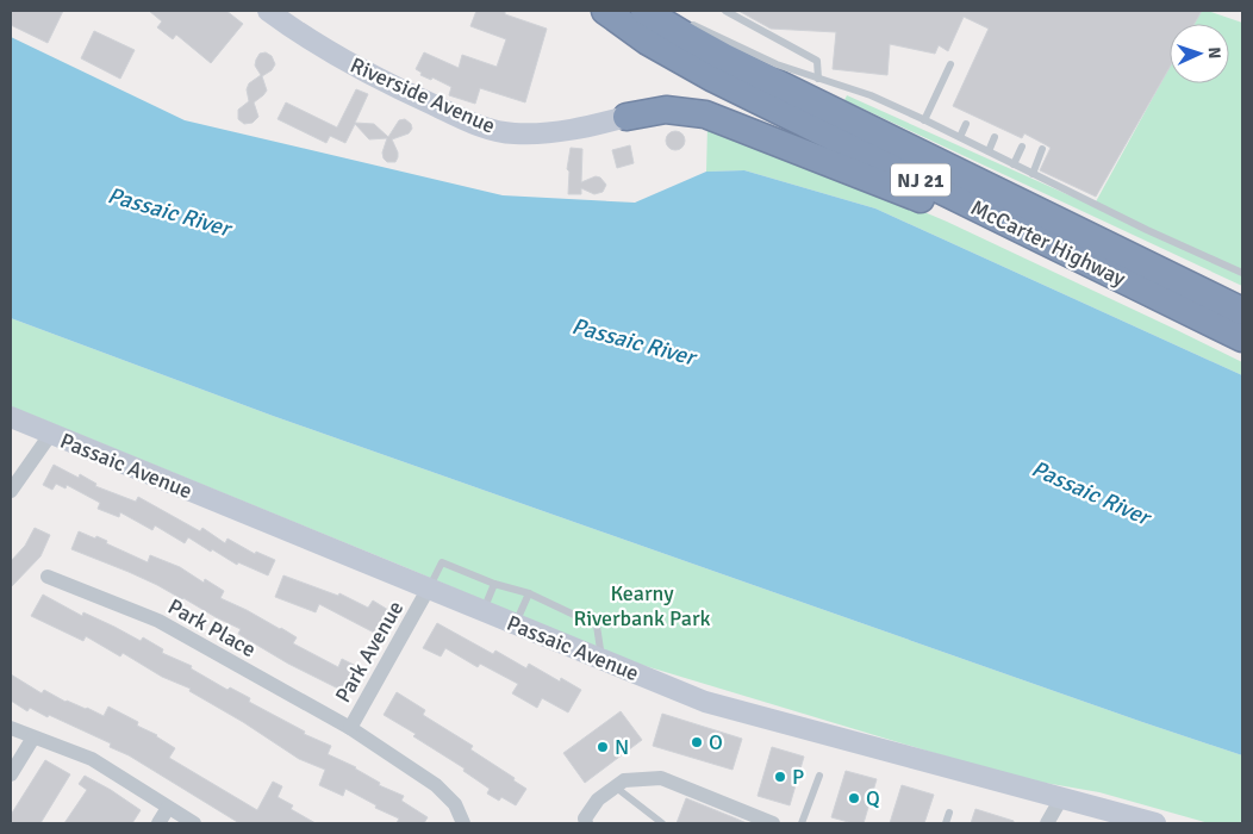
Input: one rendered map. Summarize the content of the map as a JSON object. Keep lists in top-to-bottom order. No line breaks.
{"streets":{"highway":["NJ 21","McCarter Highway"],"main road":["Riverside Avenue","Passaic Avenue"],"street":["Park Place","Park Avenue"]},"crossings":[["Passaic Avenue","Park Avenue"],["Park Place","Park Avenue"]],"water":["Passaic River"],"parks":["Kearny Riverbank Park"],"places":["O","N","P","Q"],"north":"right"}
